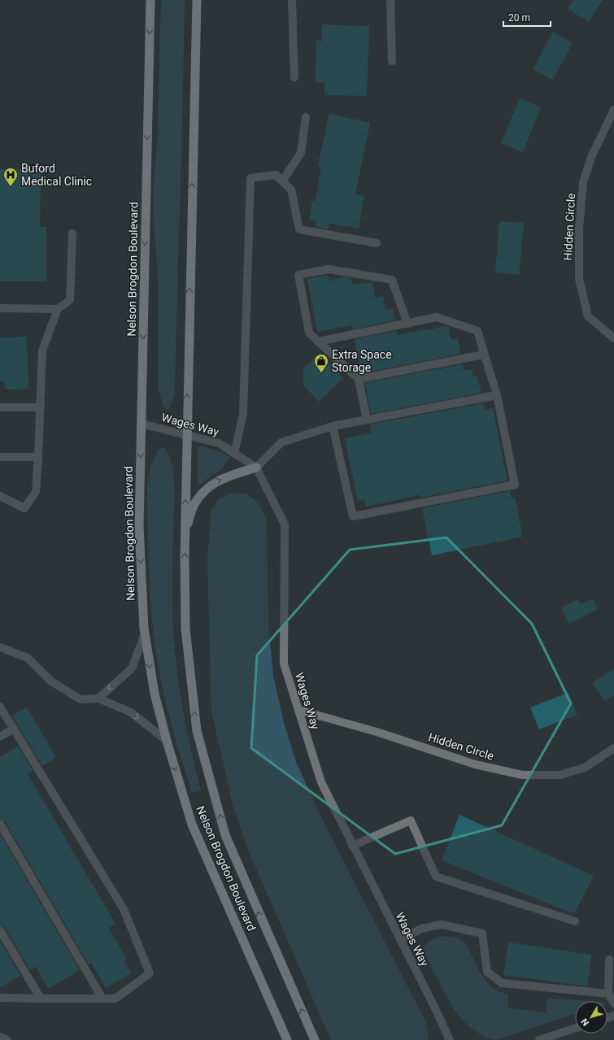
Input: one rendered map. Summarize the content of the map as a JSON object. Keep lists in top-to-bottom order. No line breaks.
{"streets":{"highway":["Nelson Brogdon Boulevard"],"street":["Hidden Circle","Wages Way"]},"crossings":[["Hidden Circle","Wages Way"],["Nelson Brogdon Boulevard","Wages Way"]],"places":{"hospital":["Buford Medical Clinic"],"shop":["Extra Space Storage"]},"scale_bar":"20 m","north":"bottom left"}
